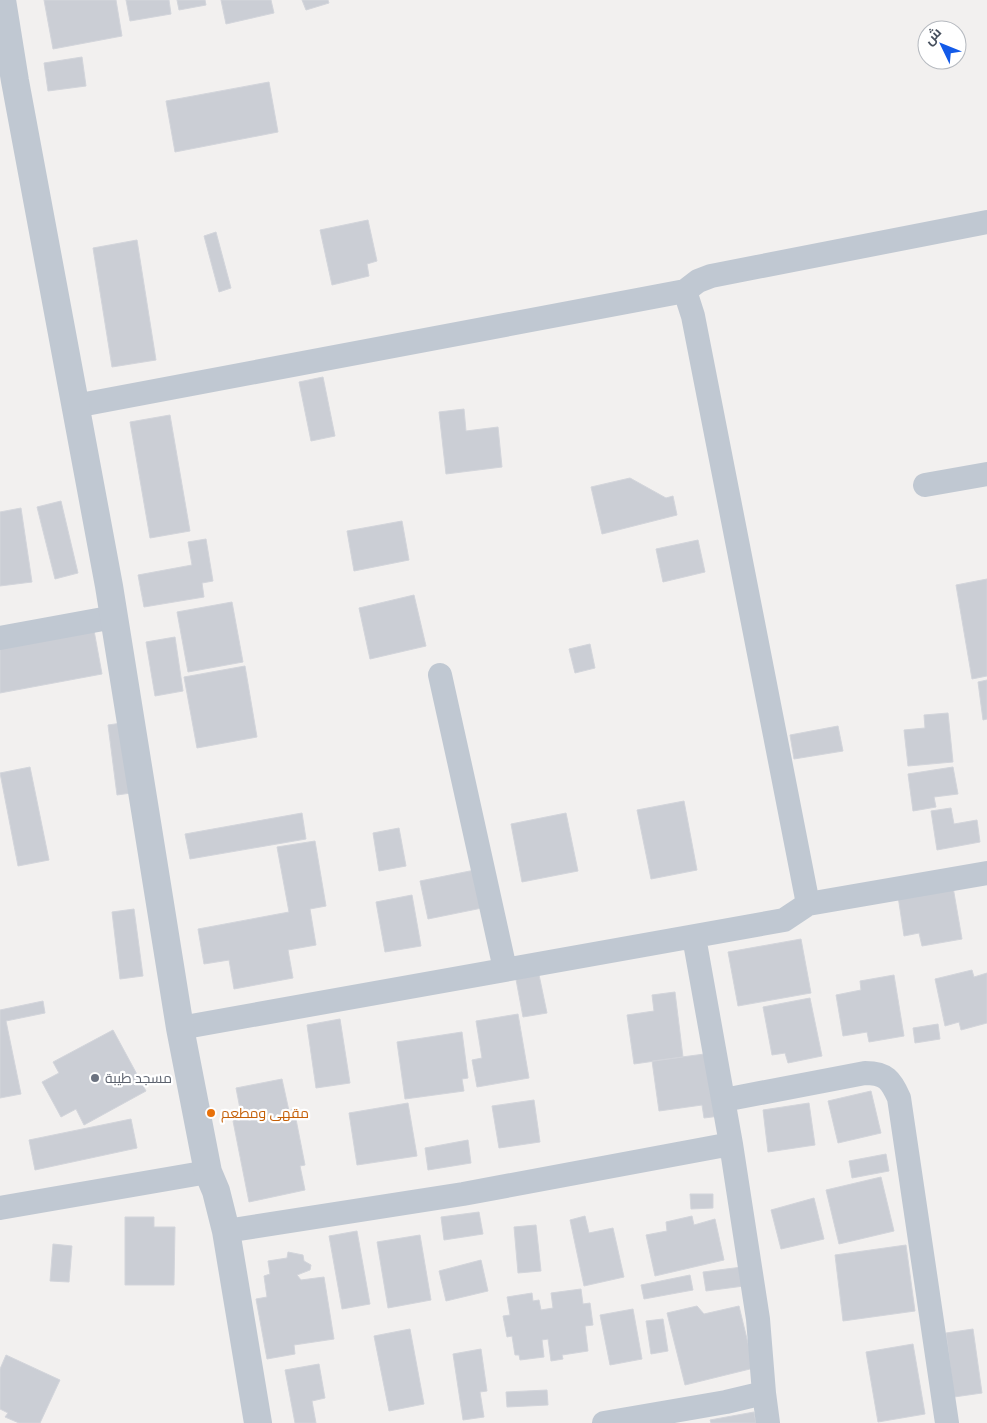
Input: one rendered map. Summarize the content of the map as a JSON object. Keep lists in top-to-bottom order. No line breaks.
{"places":["مسجد طيبة","مقهى ومطعم"],"north":"top left"}
